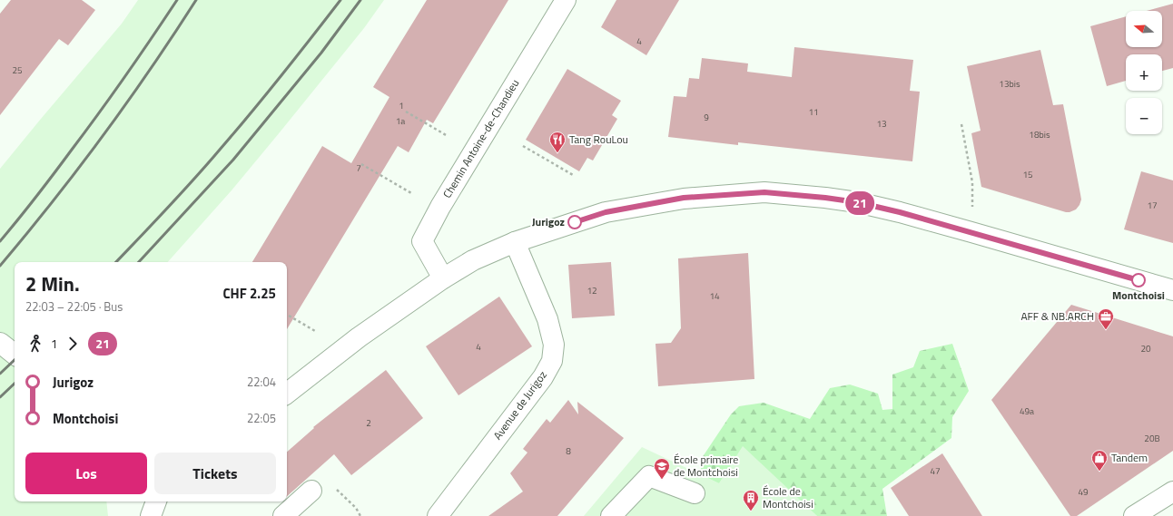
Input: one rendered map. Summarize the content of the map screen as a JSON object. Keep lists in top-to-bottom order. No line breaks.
{"streets":{"street":["Chemin Antoine-de-Chandieu","Avenue de Jurigoz"]},"places":{"restaurant":["Tang RouLou"],"other":["Jurigoz","Montchoisi"],"office":["AFF & NB.ARCH"],"shop":["Tandem"],"school or university":["École primaire de Montchoisi"],"building":["École de Montchoisi"]},"lines":["bus line 21"],"house_numbers":["4","25","13bis","1","11","9","1a","13","18bis","7","15","17","12","14","4","20","49a","2","20B","8","47","49"],"north":"left","page":{"on_map":"21","map_buttons":["+","−"],"heading":["2 Min.","22:03 – 22:05 · Bus","CHF 2.25"],"legs":["1","21"],"list":[{"name":"Jurigoz","value":"22:04"},{"name":"Montchoisi","value":"22:05"}],"buttons":["Los","Tickets"]}}
